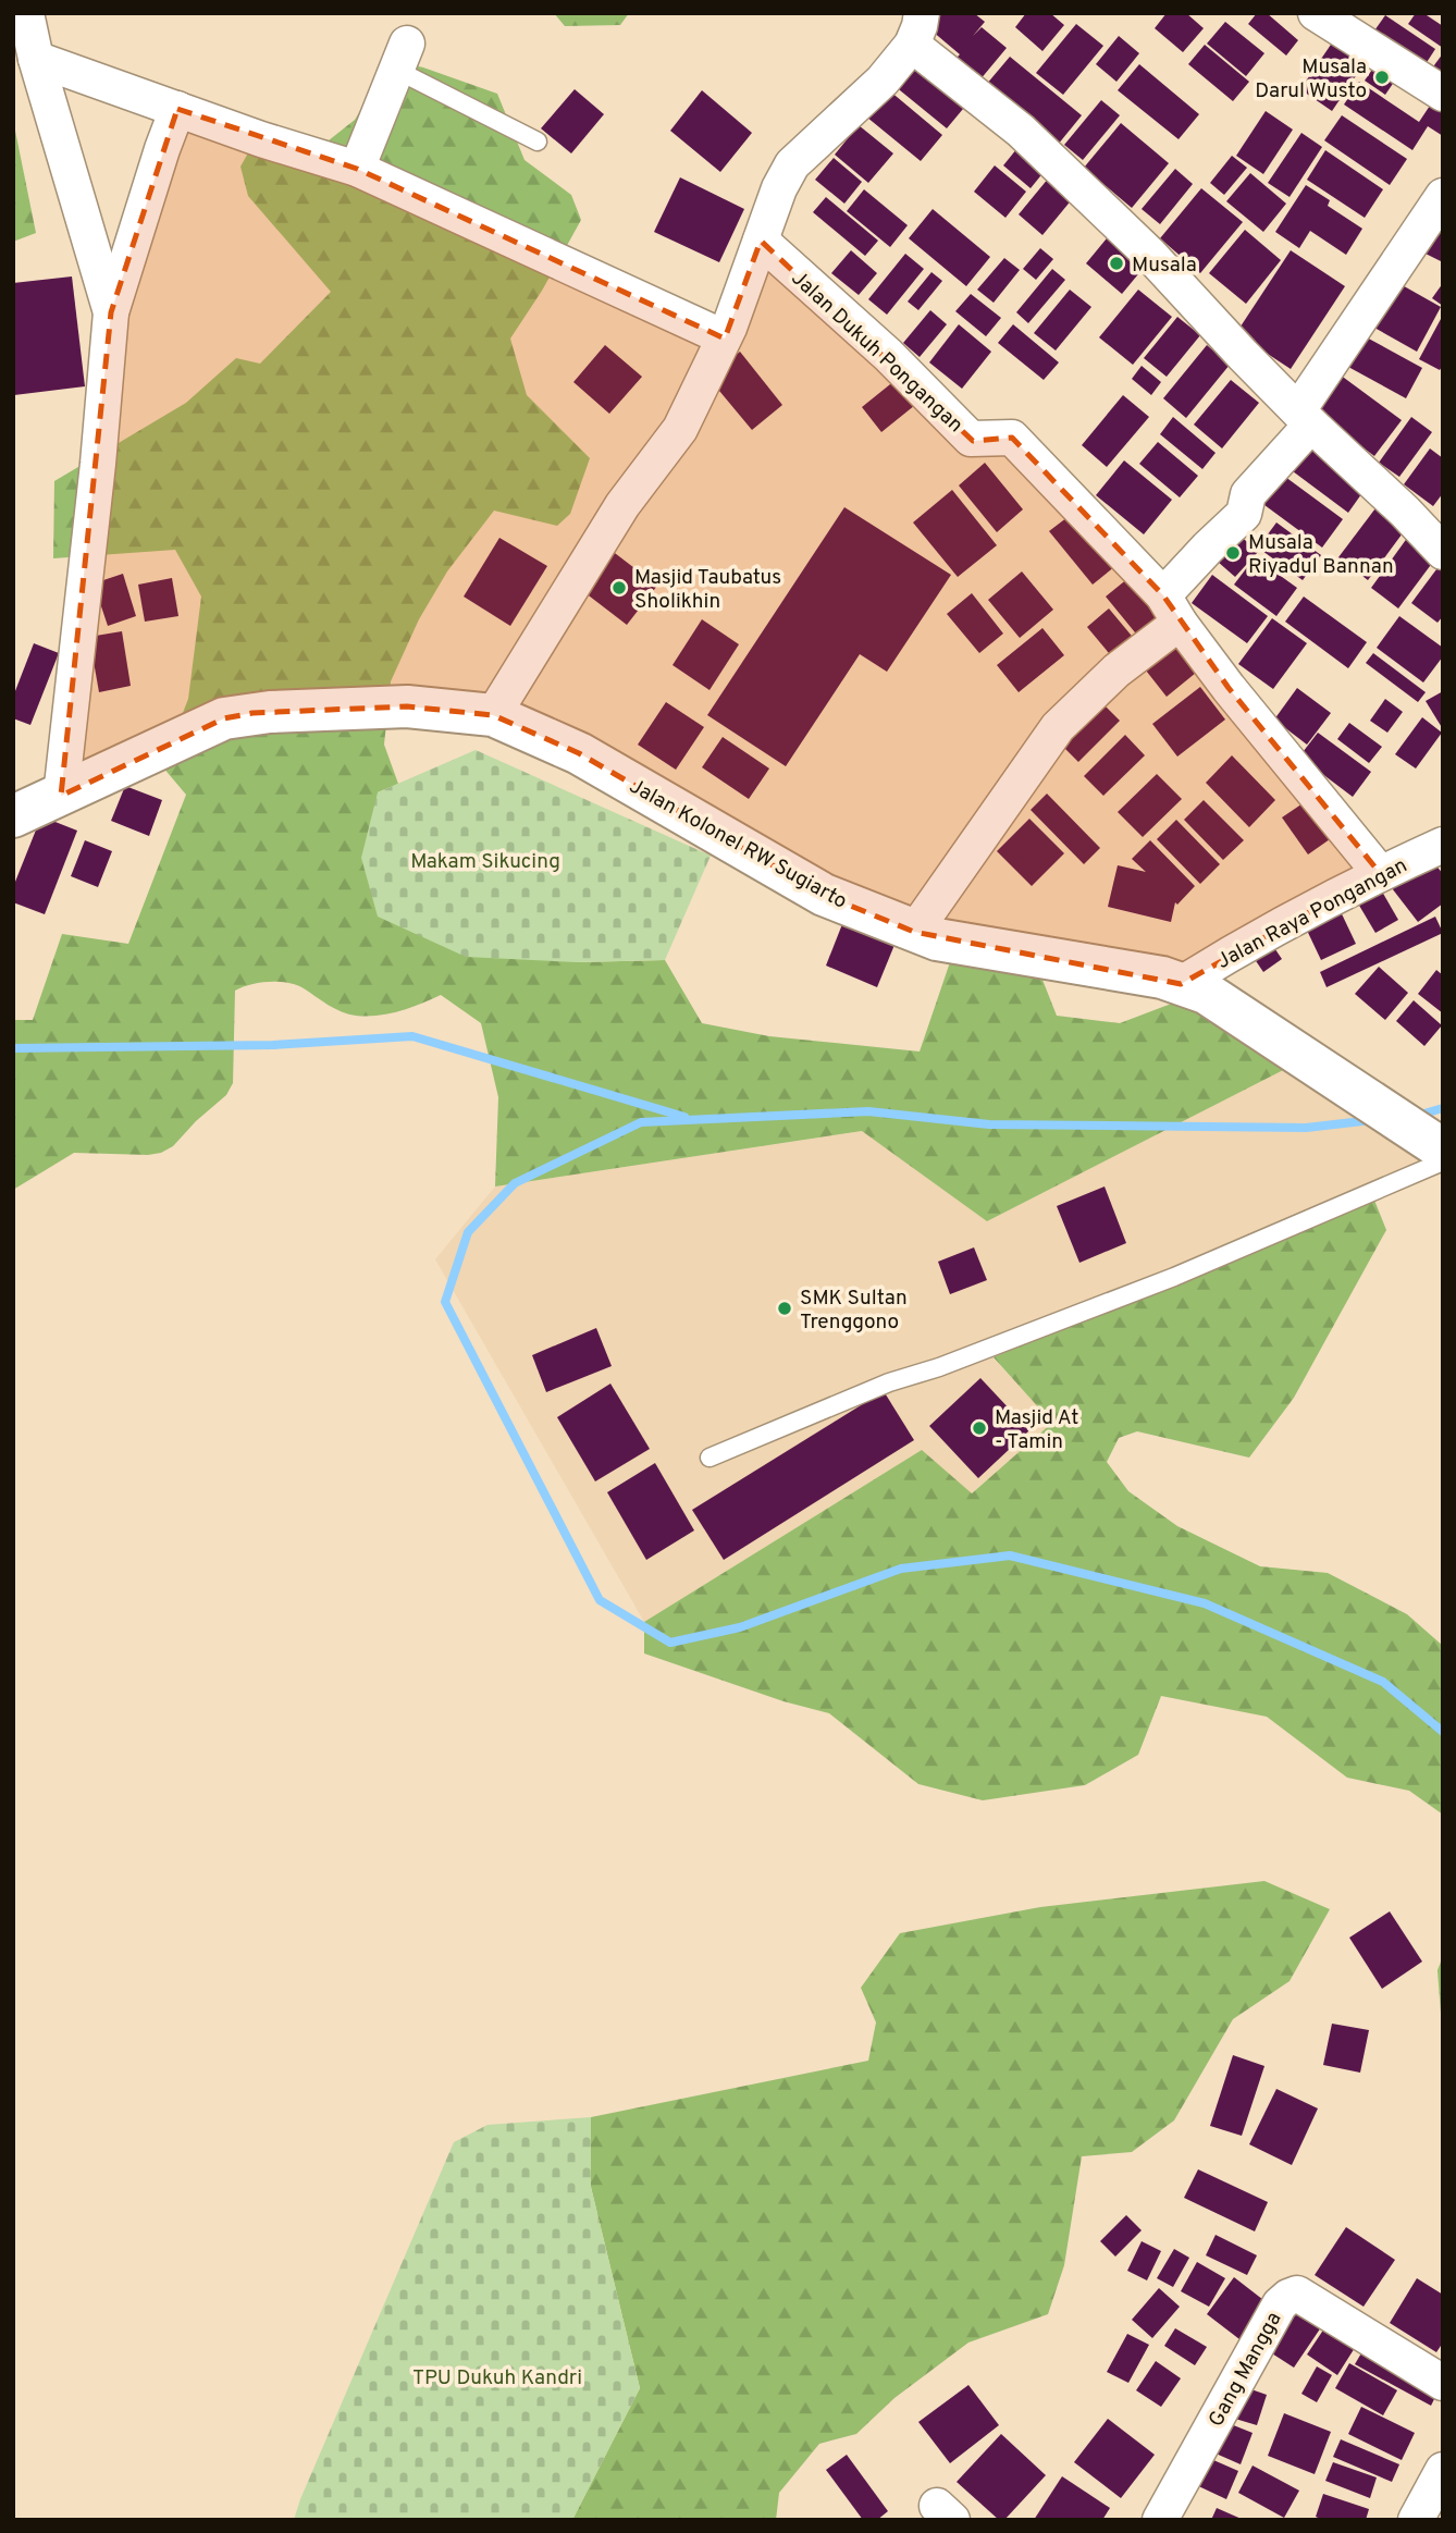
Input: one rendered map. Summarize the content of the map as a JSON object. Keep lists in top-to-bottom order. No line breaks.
{"streets":{"main road":["Jalan Kolonel RW Sugiarto"],"street":["Jalan Dukuh Pongangan","Jalan Raya Pongangan","Gang Mangga"]},"crossings":[["Jalan Dukuh Pongangan","Jalan Raya Pongangan"],["Jalan Kolonel RW Sugiarto","Jalan Raya Pongangan"]],"parks":["Makam Sikucing","TPU Dukuh Kandri"],"places":["Musala Darul Wusto","Musala","Musala Riyadul Bannan","Masjid Taubatus Sholikhin","SMK Sultan Trenggono","Masjid At - Tamin"]}
